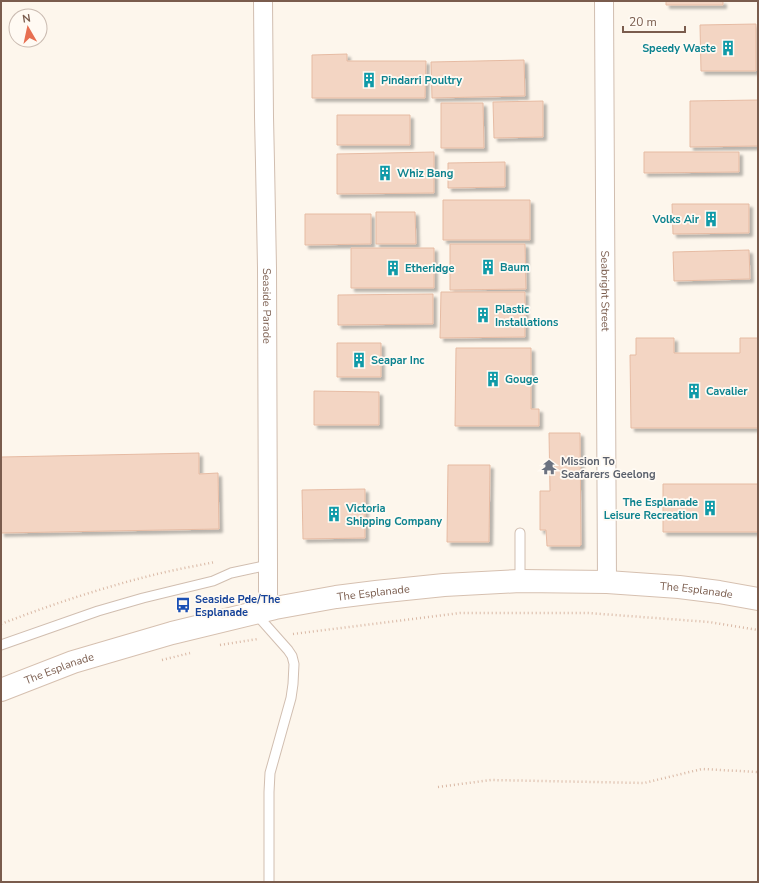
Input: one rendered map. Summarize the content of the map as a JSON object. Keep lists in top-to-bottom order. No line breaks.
{"streets":{"street":["Seabright Street","Seaside Parade","The Esplanade"]},"crossings":[["Seabright Street","The Esplanade"],["Seaside Parade","The Esplanade"]],"places":{"building":["Speedy Waste","Pindarri Poultry","Whiz Bang","Volks Air","Baum","Etheridge","Plastic Installations","Seapar Inc","Gouge","Cavalier","The Esplanade Leisure Recreation","Victoria Shipping Company"],"temple":["Mission To Seafarers Geelong"],"bus stop":["Seaside Pde/The Esplanade"]},"scale_bar":"20 m","north":"top"}
